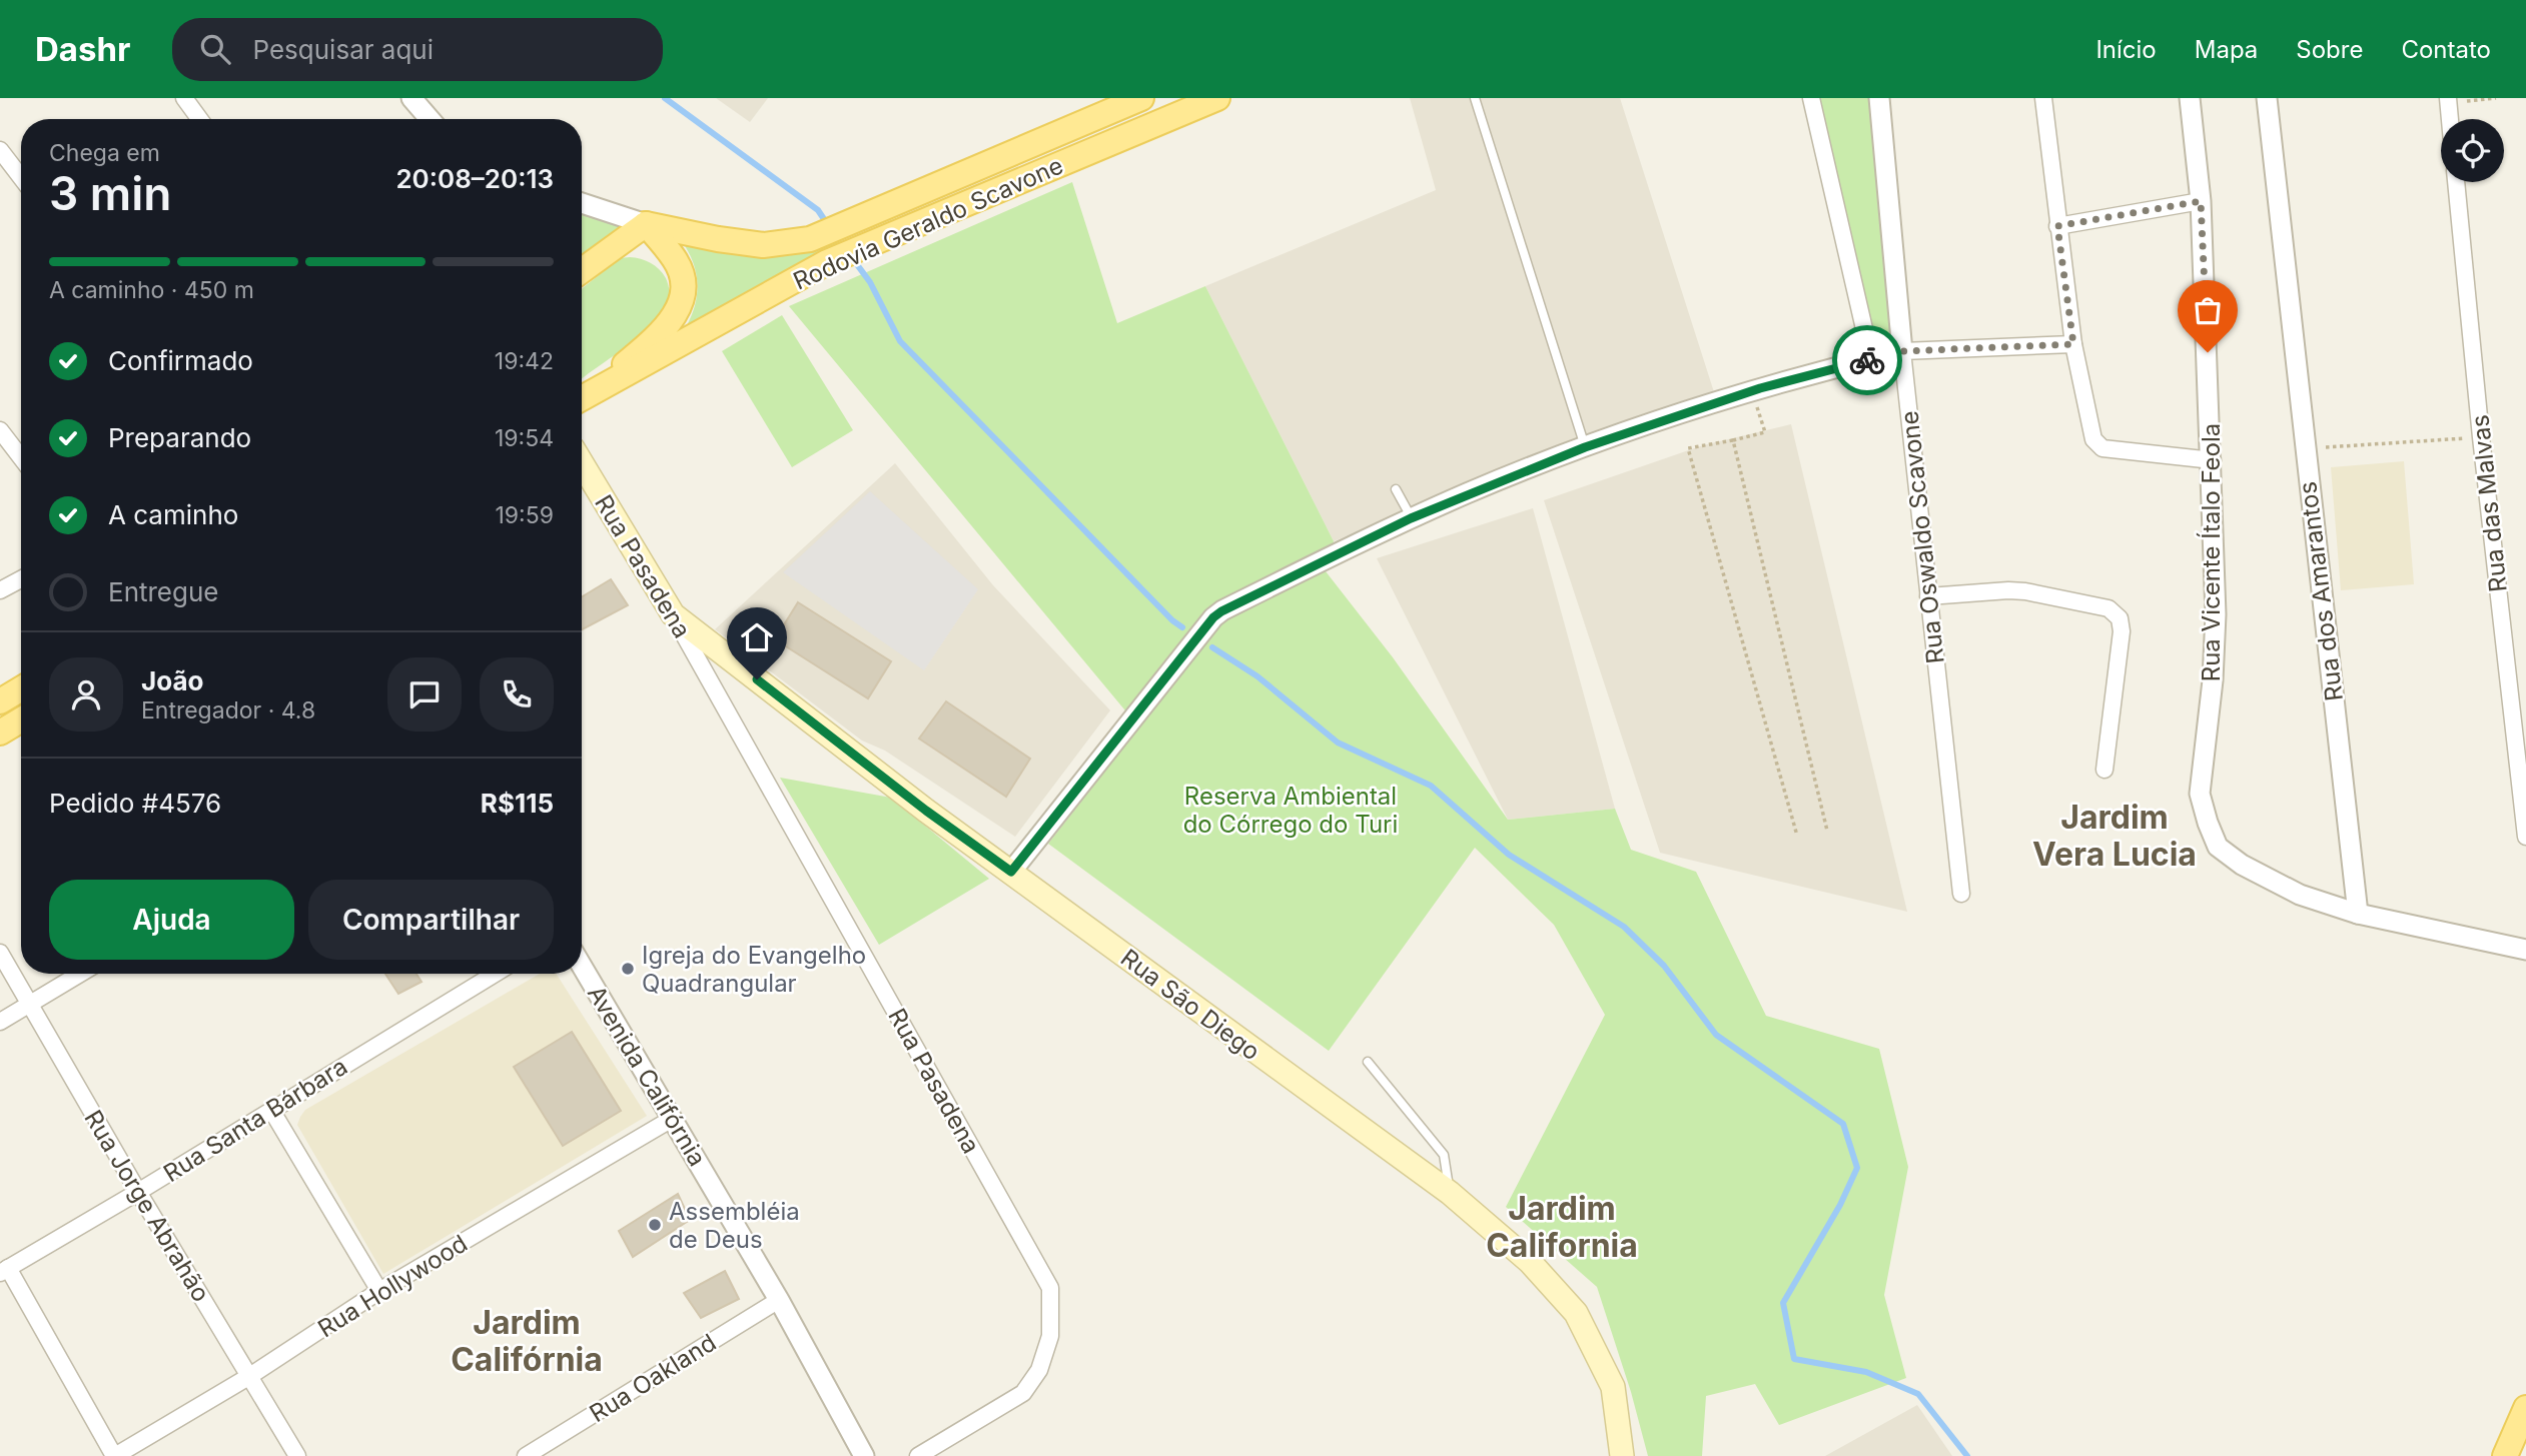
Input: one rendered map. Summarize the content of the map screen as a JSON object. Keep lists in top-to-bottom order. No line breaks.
{"streets":{"main road":["Rodovia Geraldo Scavone","Rua Pasadena","Rua São Diego"],"street":["Rua das Malvas","Rua Oswaldo Scavone","Rua Vicente Ítalo Feola","Rua dos Amarantos","Avenida Califórnia","Rua Santa Bárbara","Rua Jorge Abrahão","Rua Hollywood","Rua Oakland"]},"crossings":[["Rua Vicente Ítalo Feola","Rua dos Amarantos"],["Rua Pasadena","Rua São Diego"],["Avenida Califórnia","Rua Hollywood"],["Avenida Califórnia","Rua Oakland"],["Rua Santa Bárbara","Rua Jorge Abrahão"],["Rua Jorge Abrahão","Rua Hollywood"]],"districts":["Jardim Vera Lucia","Jardim California","Jardim Califórnia"],"parks":["Reserva Ambiental do Córrego do Turi"],"places":["Igreja do Evangelho Quadrangular","Assembléia de Deus"],"page":{"header":"Dashr","search":"Pesquisar aqui","nav":["Início","Mapa","Sobre","Contato"],"heading":["3 min","Chega em","20:08–20:13"],"panel":["João","Entregador · 4.8","Pedido #4576","R$115"],"bar":"A caminho · 450 m","list":[["Confirmado","19:42"],["Preparando","19:54"],["A caminho","19:59"],"Entregue"],"buttons":["Ajuda","Compartilhar"]}}
